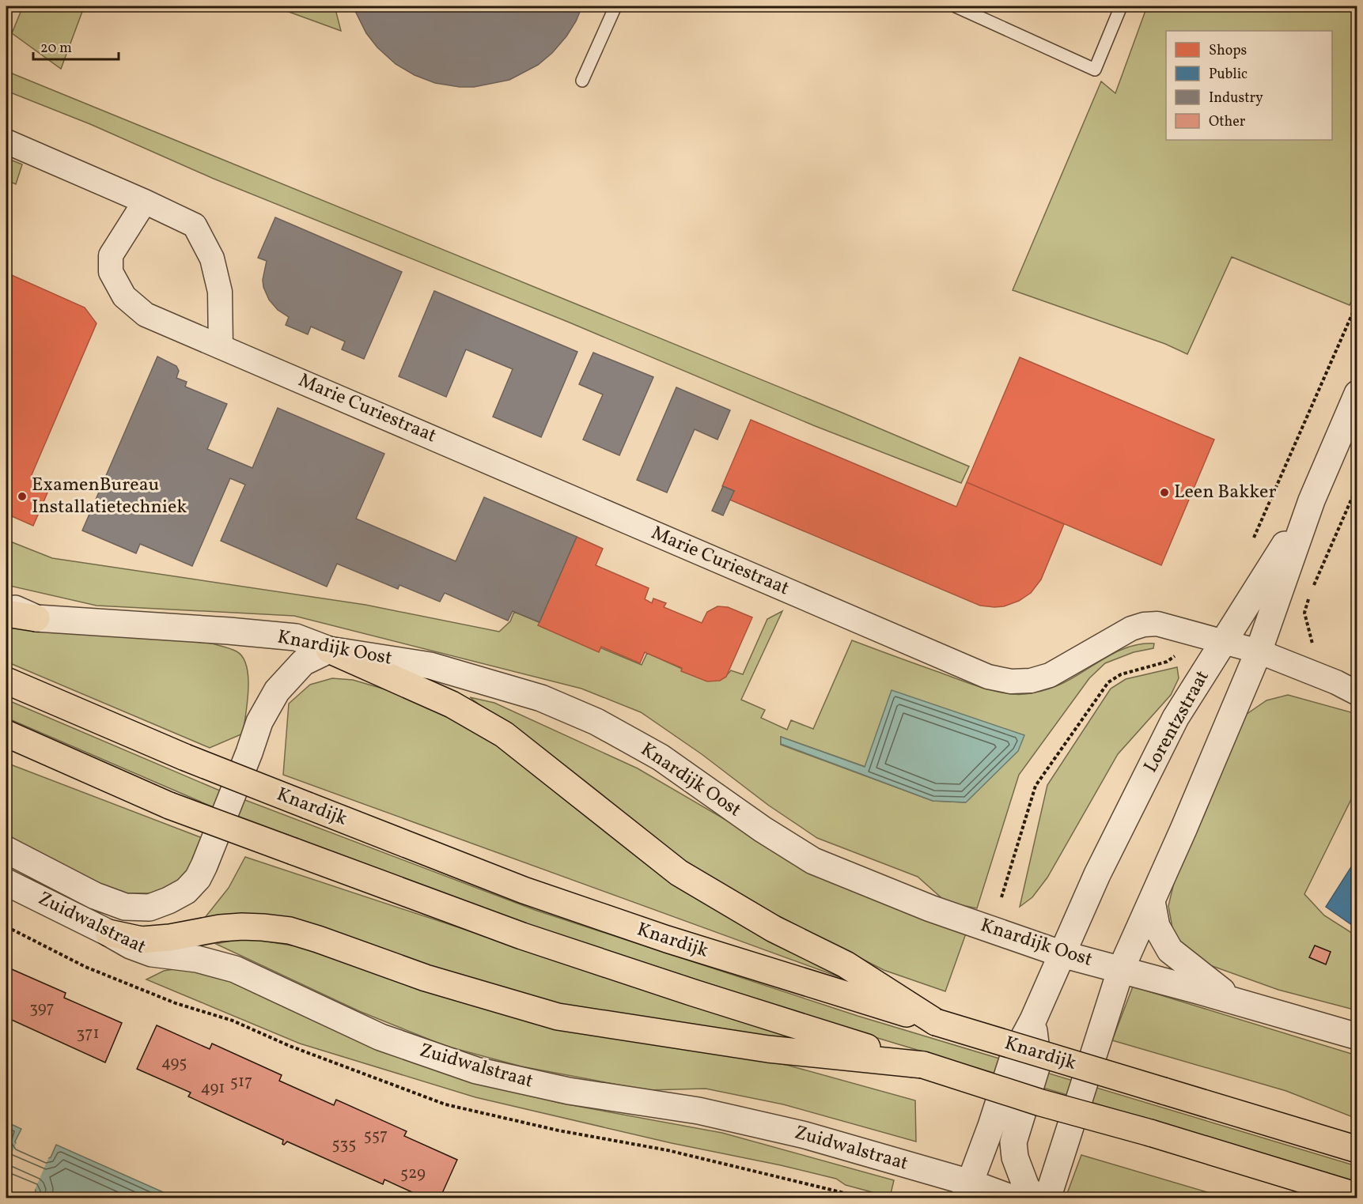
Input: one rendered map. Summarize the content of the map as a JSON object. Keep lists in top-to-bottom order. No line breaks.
{"streets":{"main road":["Knardijk"],"street":["Marie Curiestraat","Knardijk Oost","Lorentzstraat","Zuidwalstraat"]},"crossings":[["Marie Curiestraat","Lorentzstraat"],["Knardijk Oost","Lorentzstraat"],["Knardijk Oost","Zuidwalstraat"],["Lorentzstraat","Zuidwalstraat"]],"places":["Leen Bakker","ExamenBureau Installatietechniek"],"house_numbers":["397","371","495","517","491","557","535","529"],"legend":["Shops","Public","Industry","Other"],"scale_bar":"20 m"}
